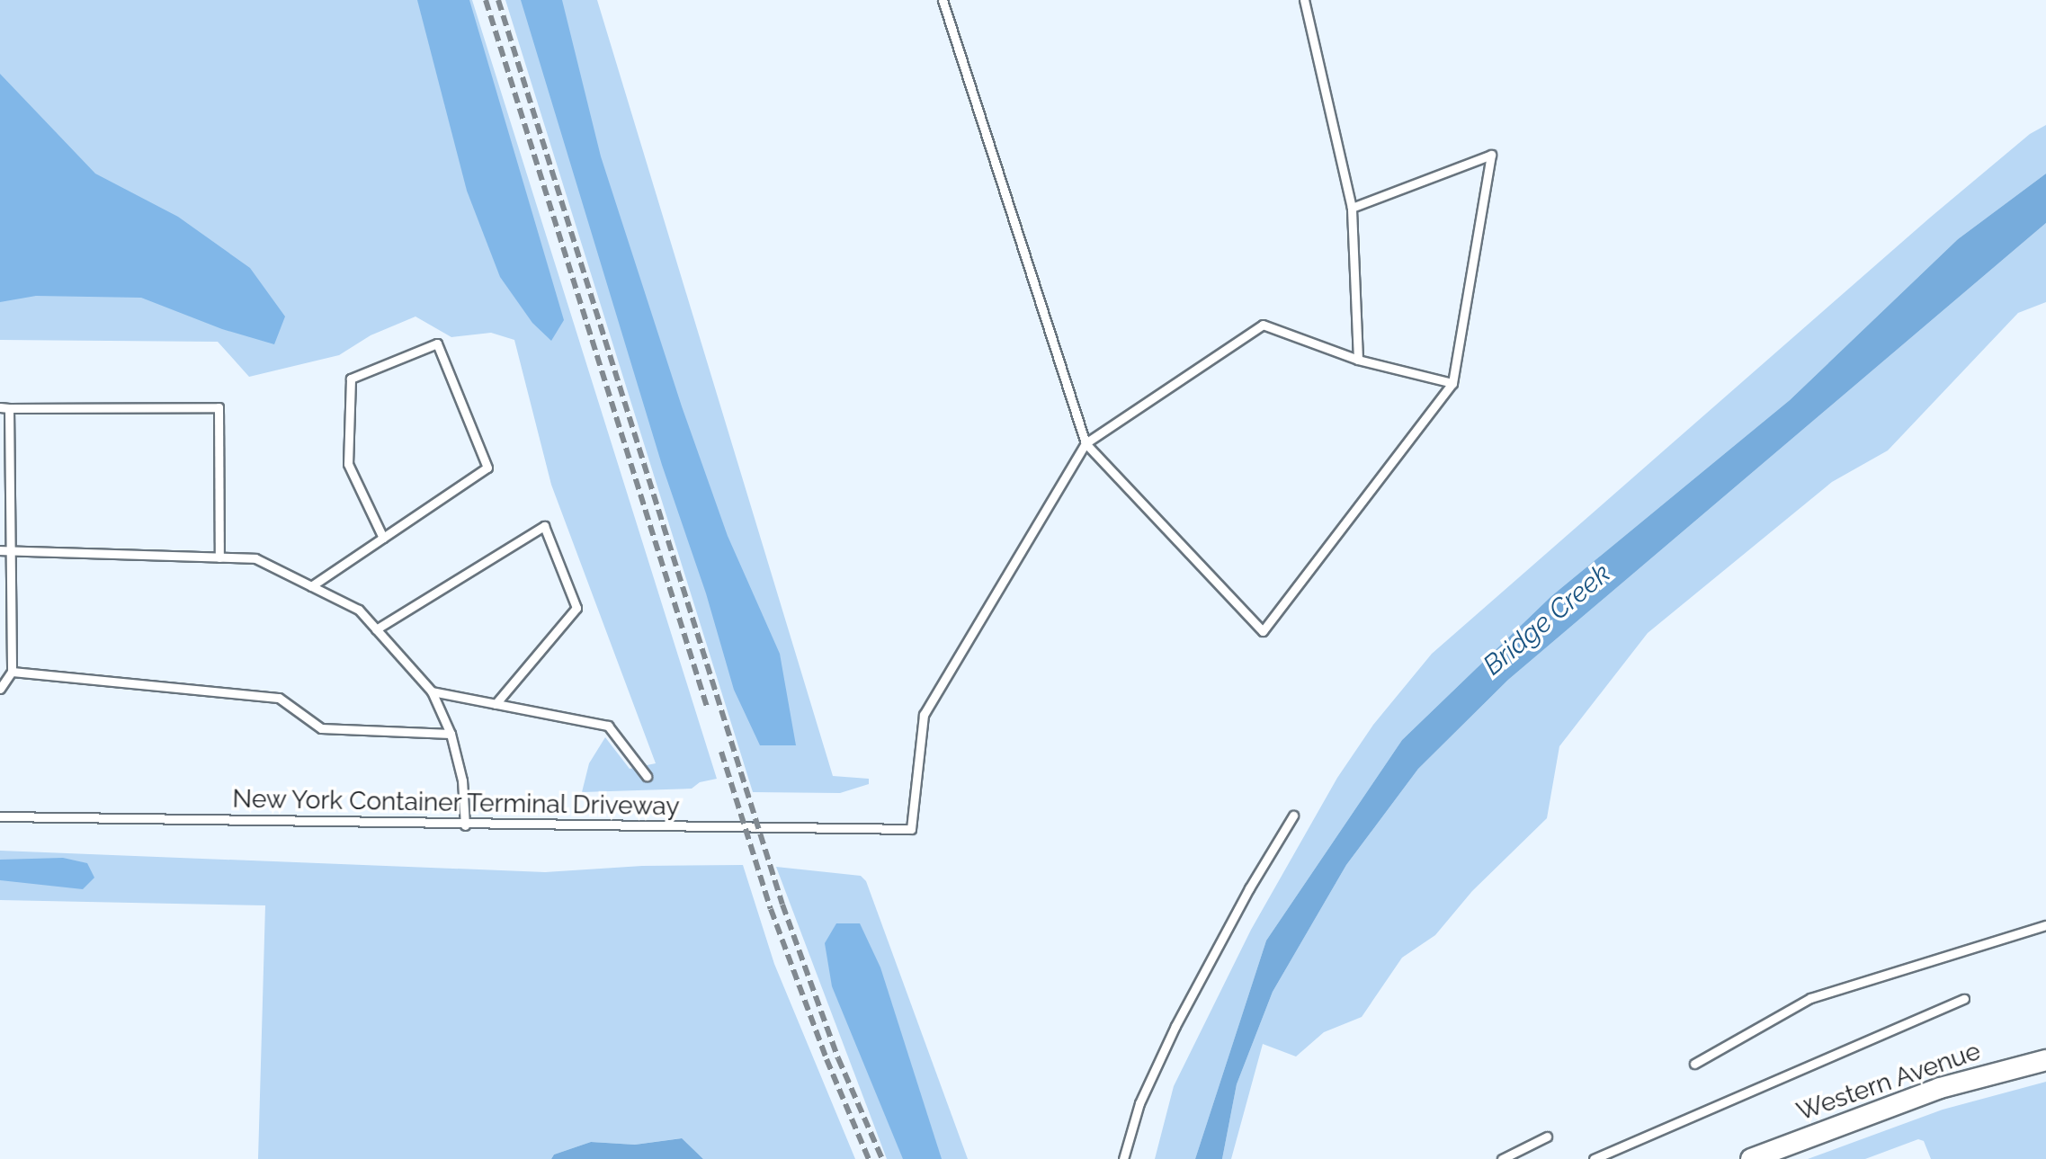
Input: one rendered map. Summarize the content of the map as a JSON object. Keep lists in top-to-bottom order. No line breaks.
{"streets":{"street":["Western Avenue"],"lane":["New York Container Terminal Driveway"]},"water":["Bridge Creek"]}
